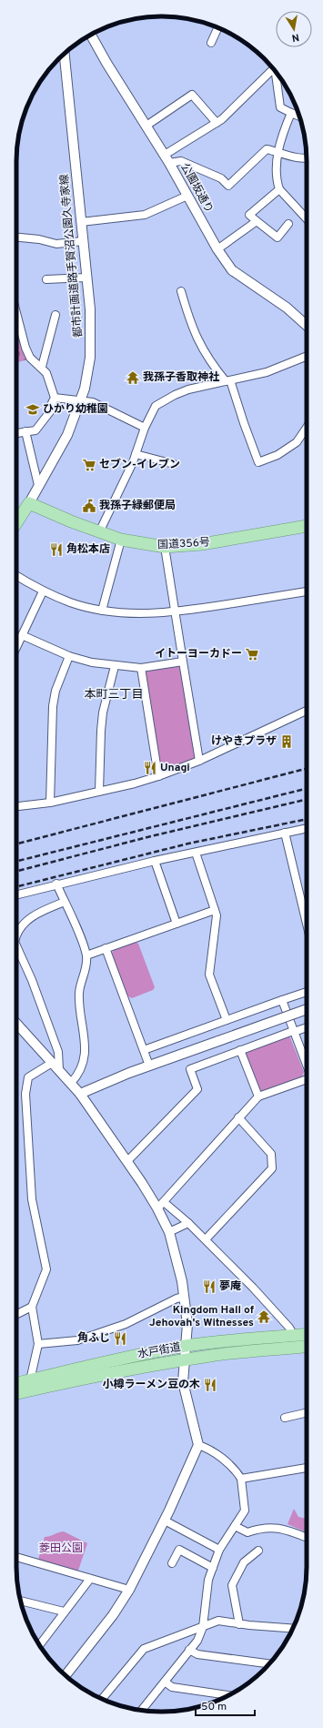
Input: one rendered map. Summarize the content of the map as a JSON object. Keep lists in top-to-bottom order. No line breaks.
{"streets":{"highway":["国道356号","水戸街道"],"street":["公園坂通り","都市計画道路手賀沼公園久寺家線"]},"crossings":[["都市計画道路手賀沼公園久寺家線","国道356号"]],"districts":["本町三丁目"],"parks":["菱田公園"],"places":{"temple":["我孫子香取神社","Kingdom Hall of Jehovah's Witnesses"],"school or university":["ひかり幼稚園"],"supermarket":["セブン-イレブン","イトーヨーカドー"],"public building":["我孫子緑郵便局"],"restaurant":["角松本店","Unagi","夢庵","角ふじ","小樽ラーメン豆の木"],"building":["けやきプラザ"]},"scale_bar":"50 m","north":"bottom"}
